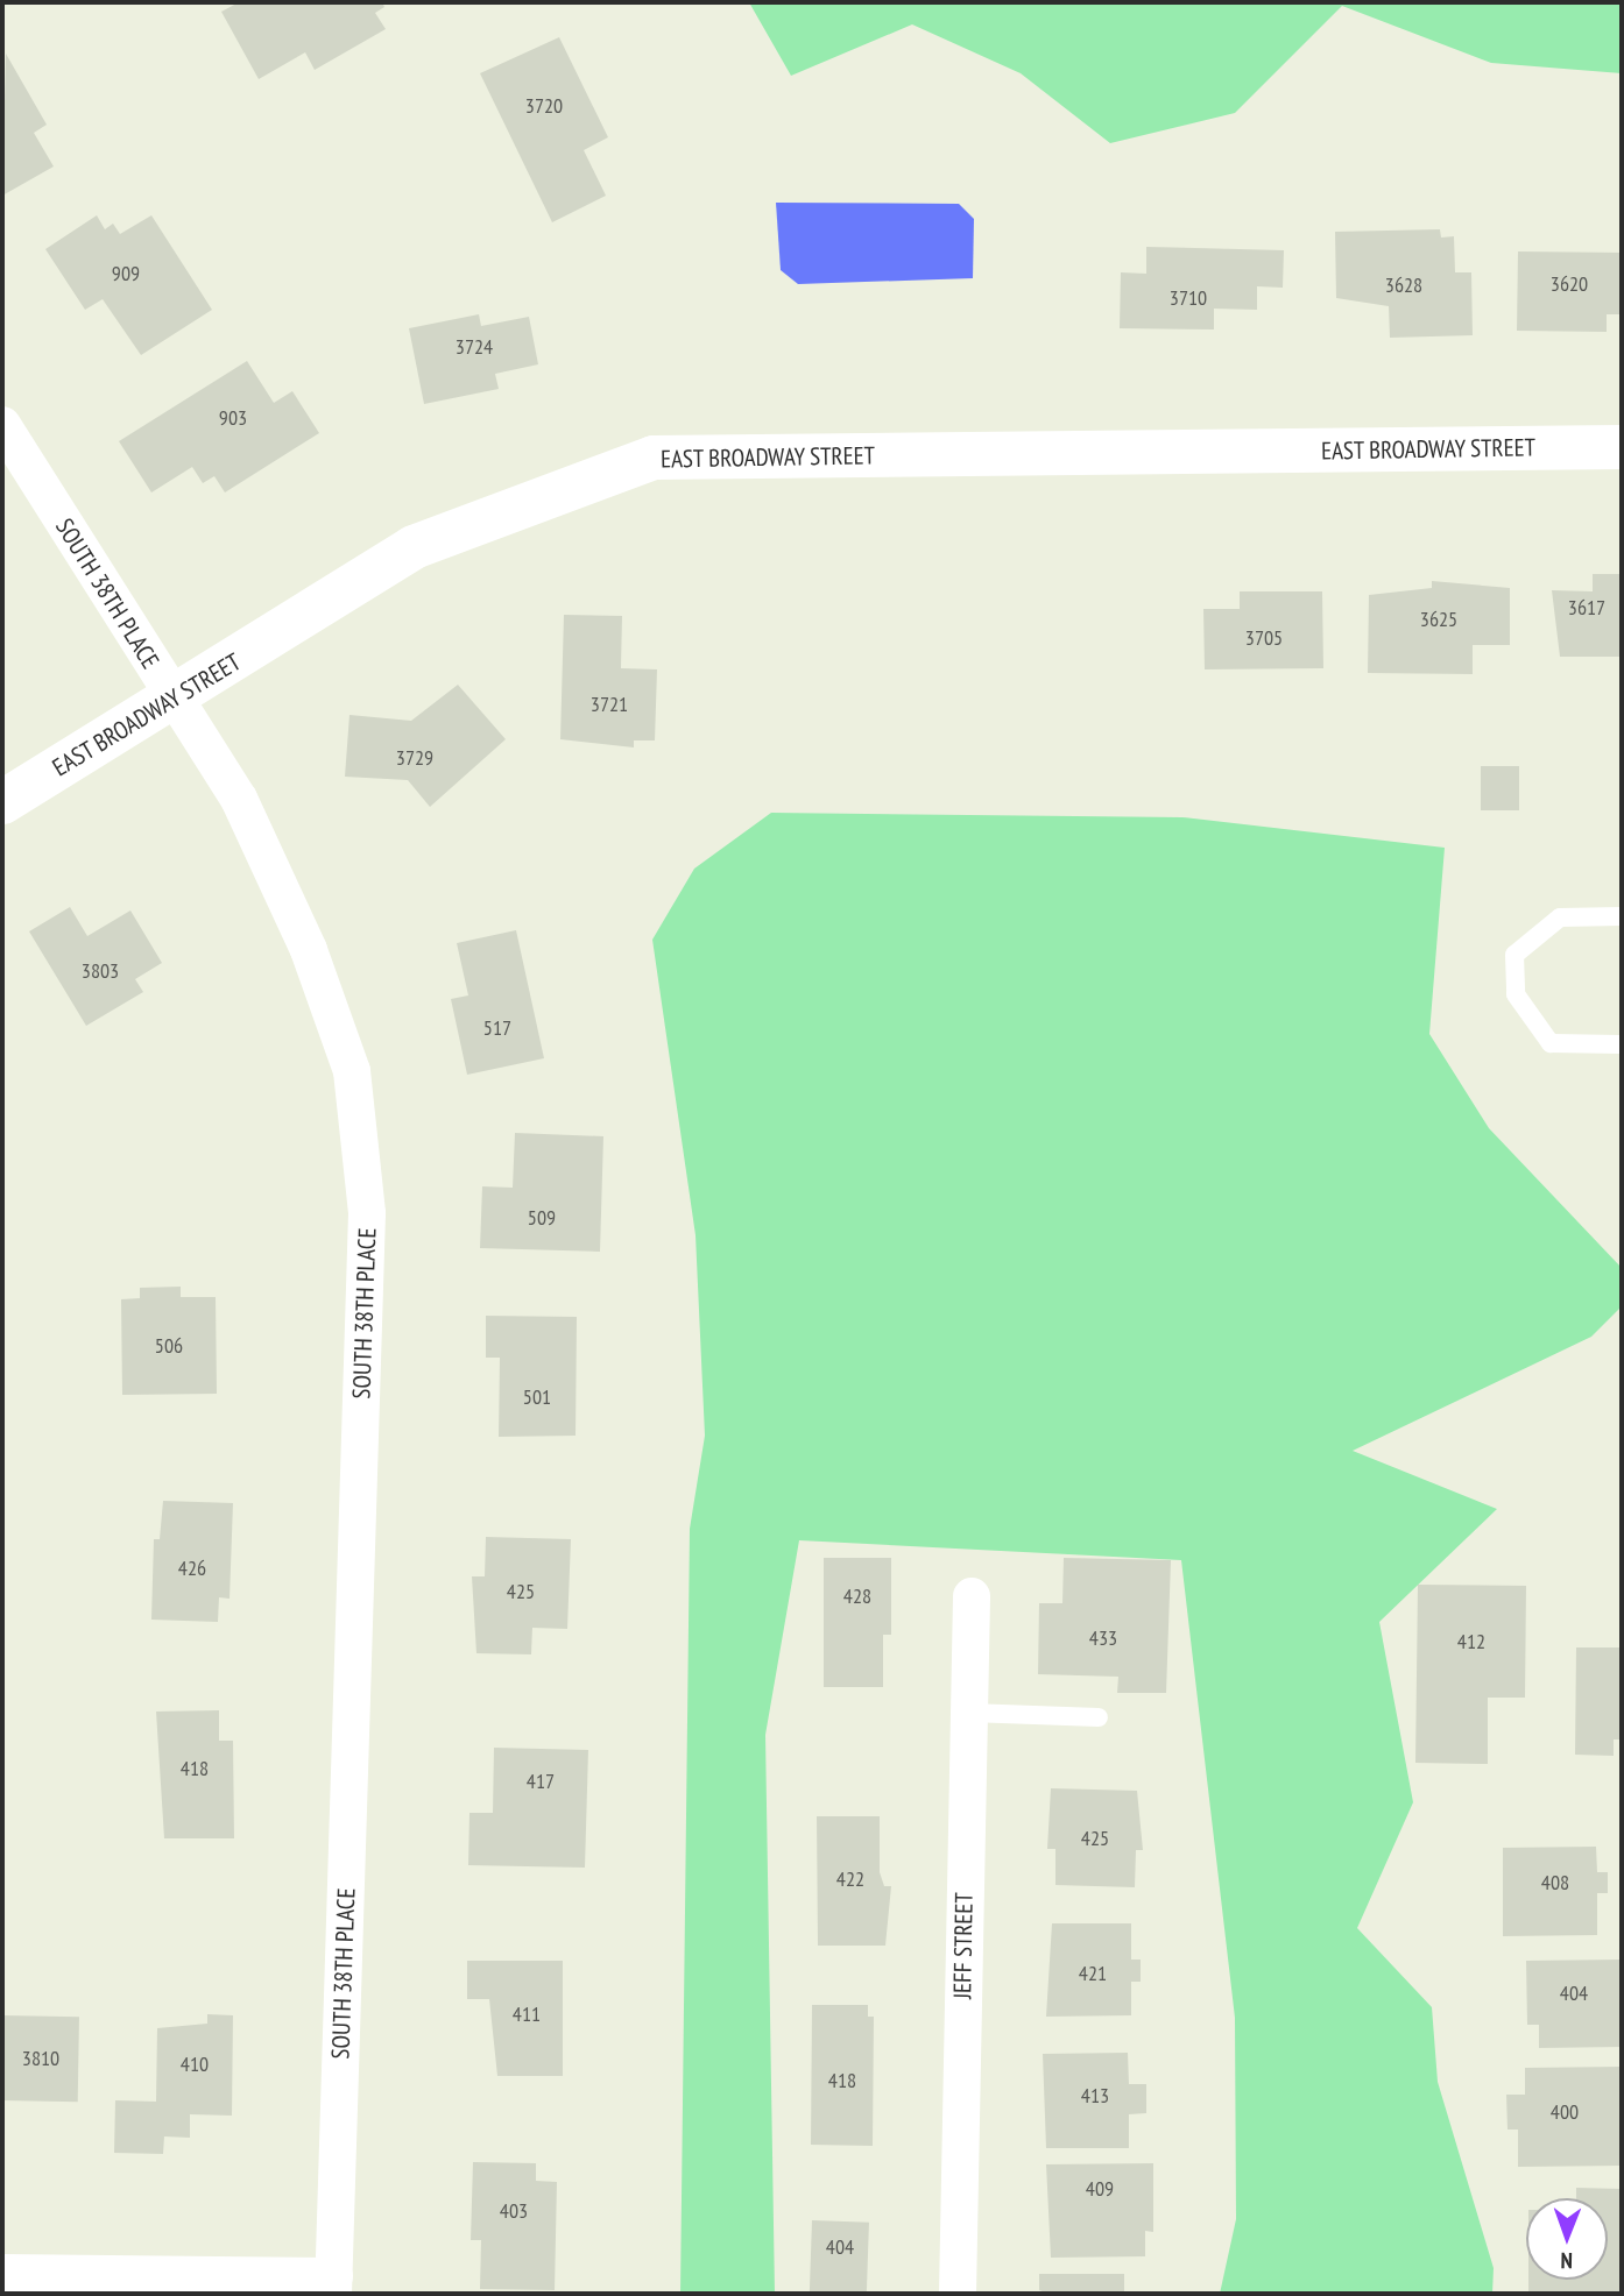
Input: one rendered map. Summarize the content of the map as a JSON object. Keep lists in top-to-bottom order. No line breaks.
{"streets":{"street":["EAST BROADWAY STREET","SOUTH 38TH PLACE","JEFF STREET"]},"crossings":[["EAST BROADWAY STREET","SOUTH 38TH PLACE"]],"house_numbers":["3720","909","3620","3628","3710","3724","903","3617","3625","3705","3721","3729","3803","517","509","506","501","426","425","428","433","412","418","417","425","422","408","421","404","411","3810","410","418","413","400","409","403","404"],"north":"bottom"}
